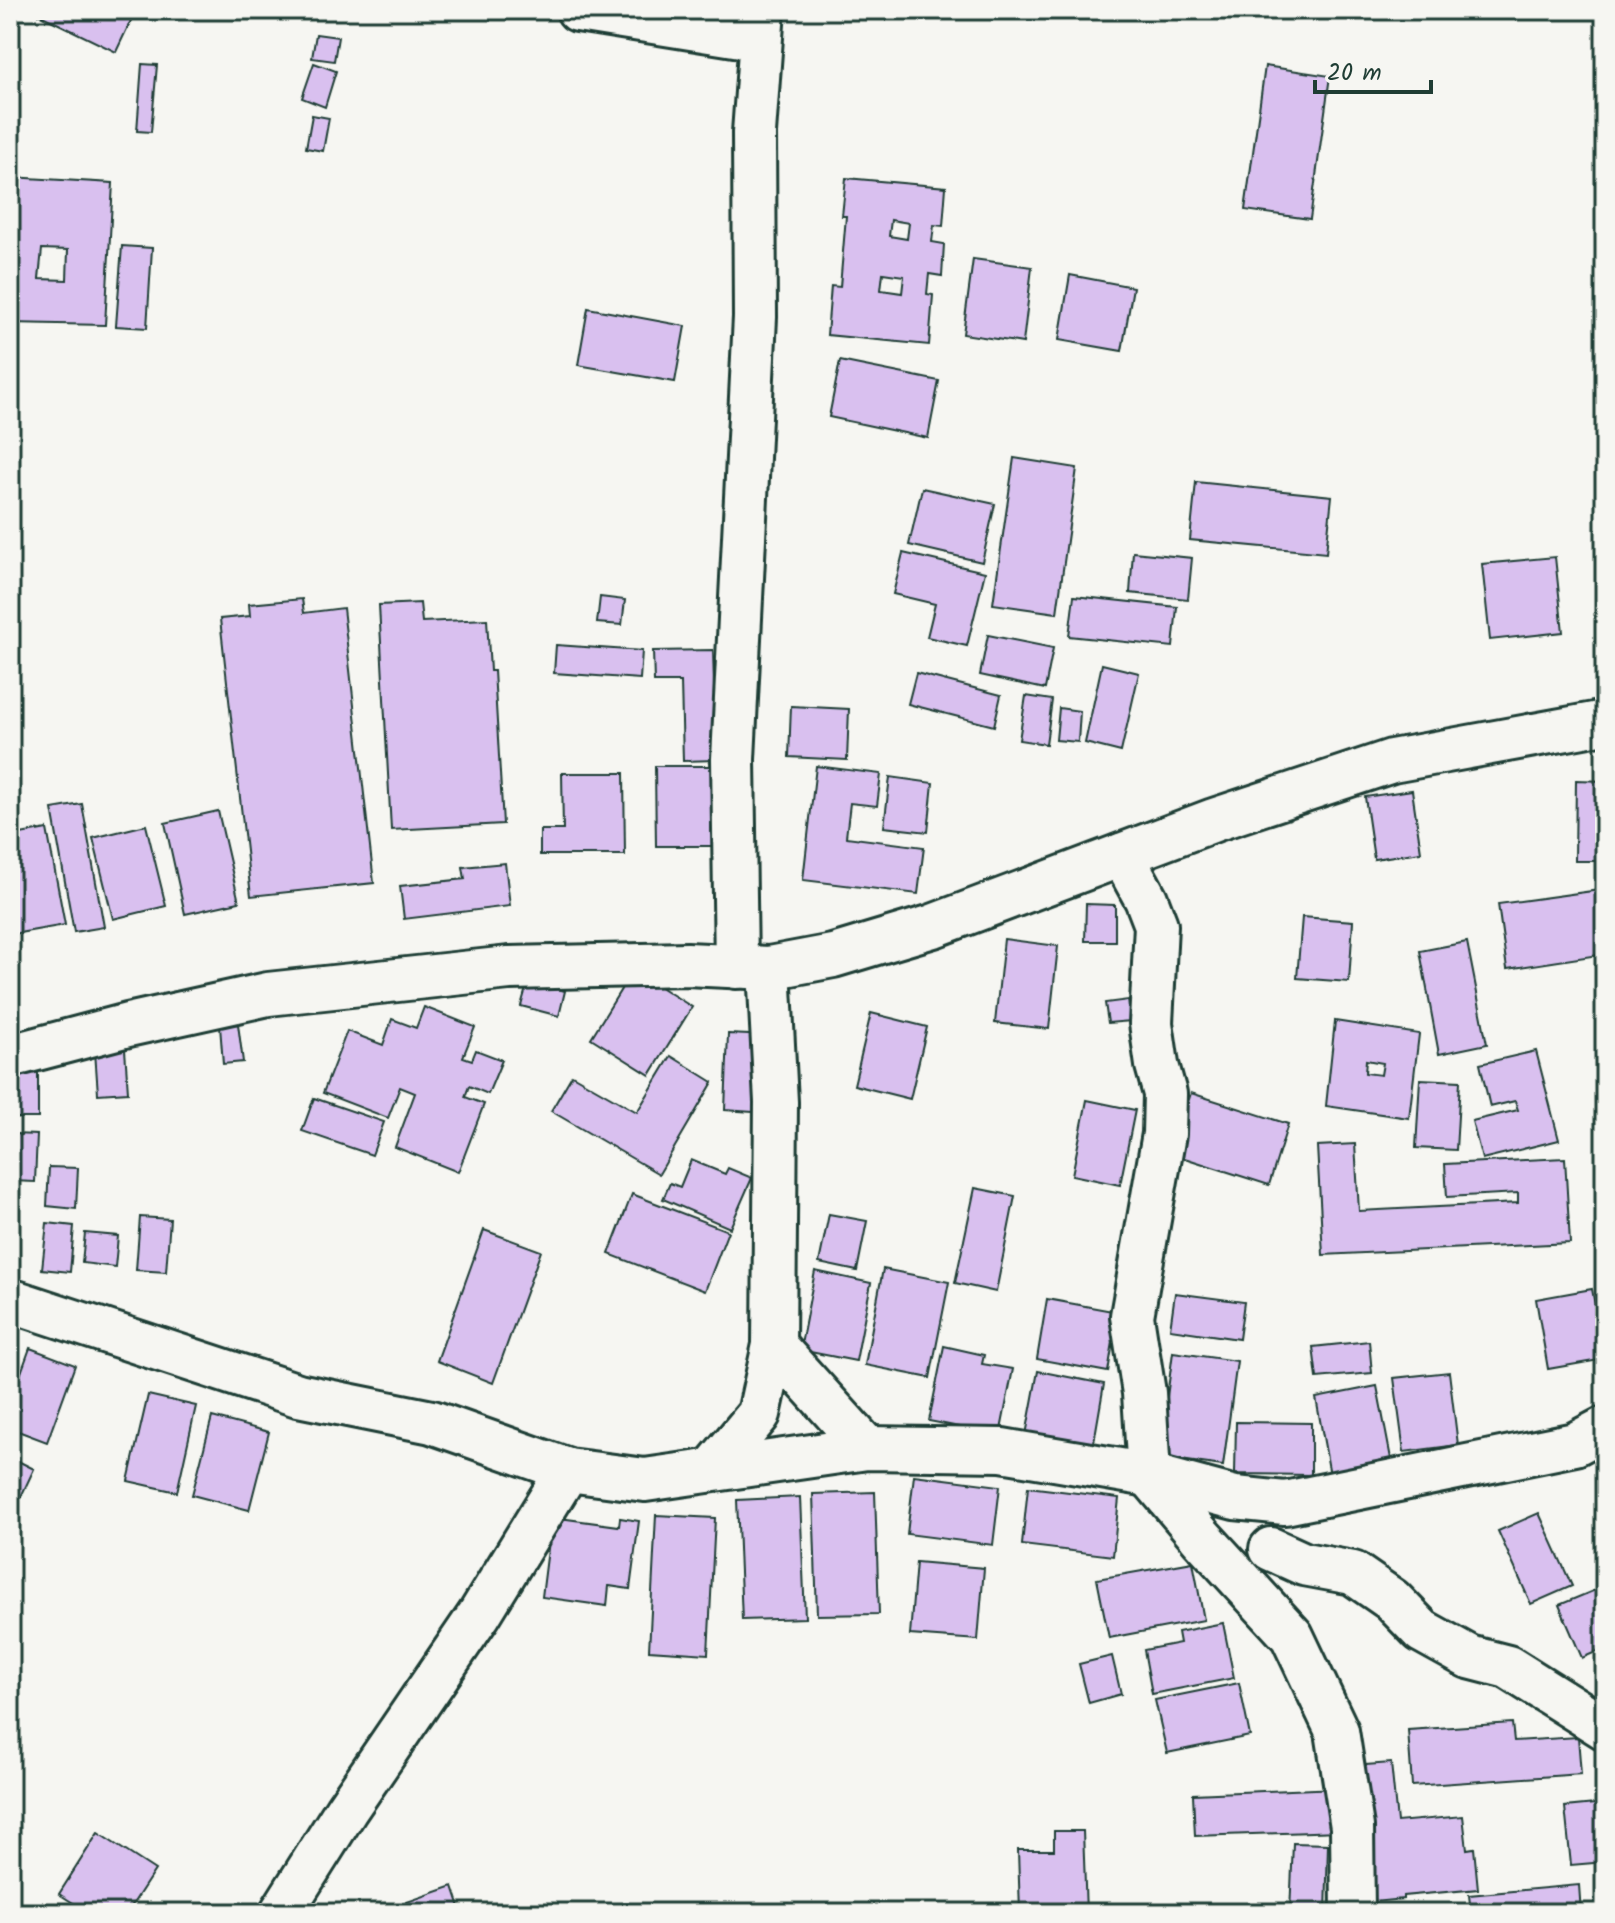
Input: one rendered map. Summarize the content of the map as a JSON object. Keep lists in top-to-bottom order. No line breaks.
{"scale_bar":"20 m"}
